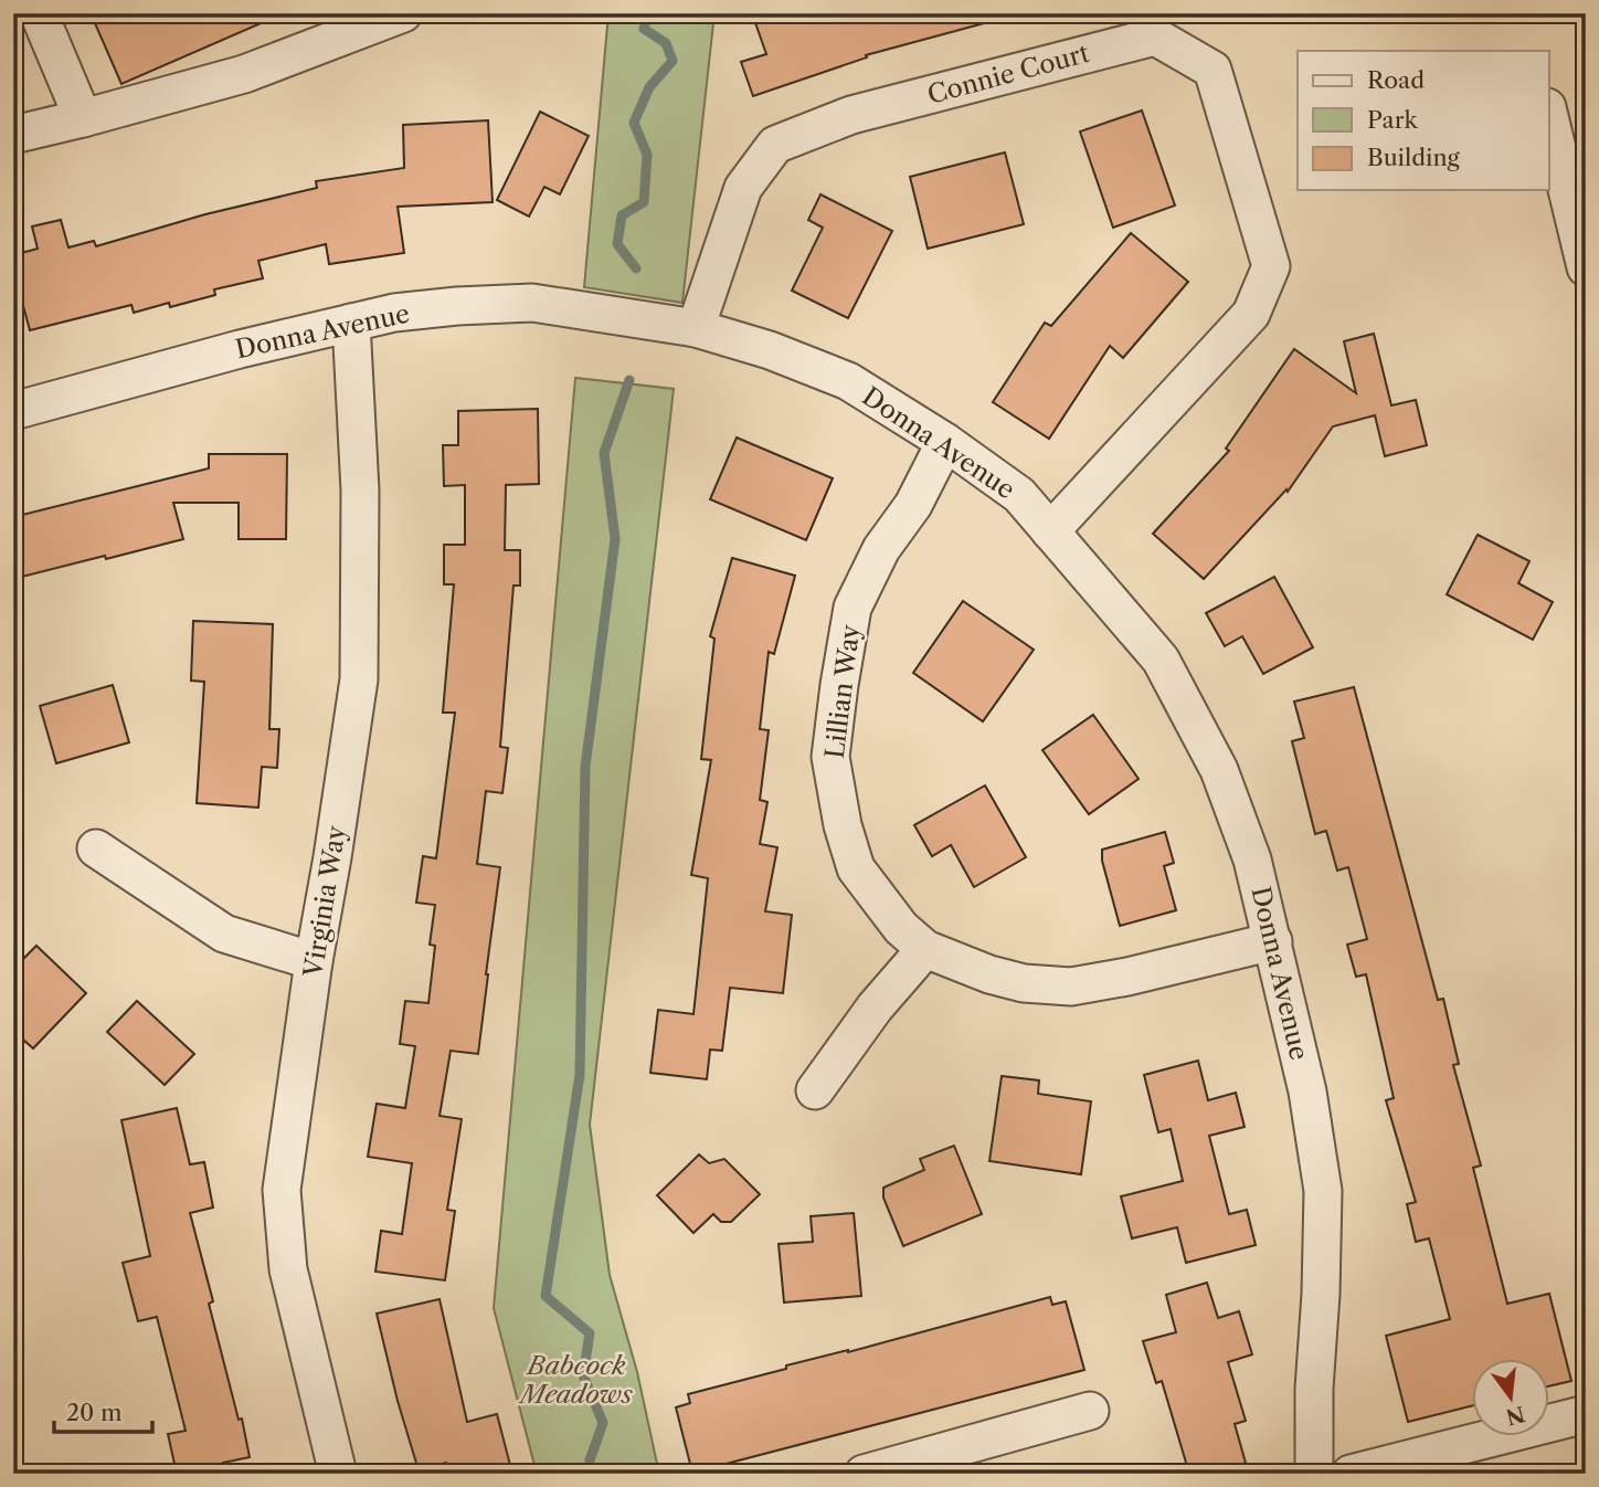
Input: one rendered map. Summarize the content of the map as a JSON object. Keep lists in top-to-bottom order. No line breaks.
{"streets":{"street":["Connie Court","Donna Avenue","Lillian Way","Virginia Way"]},"crossings":[["Connie Court","Donna Avenue"],["Donna Avenue","Lillian Way"],["Donna Avenue","Virginia Way"]],"parks":["Babcock Meadows"],"legend":["Road","Park","Building"],"scale_bar":"20 m","north":"bottom"}
